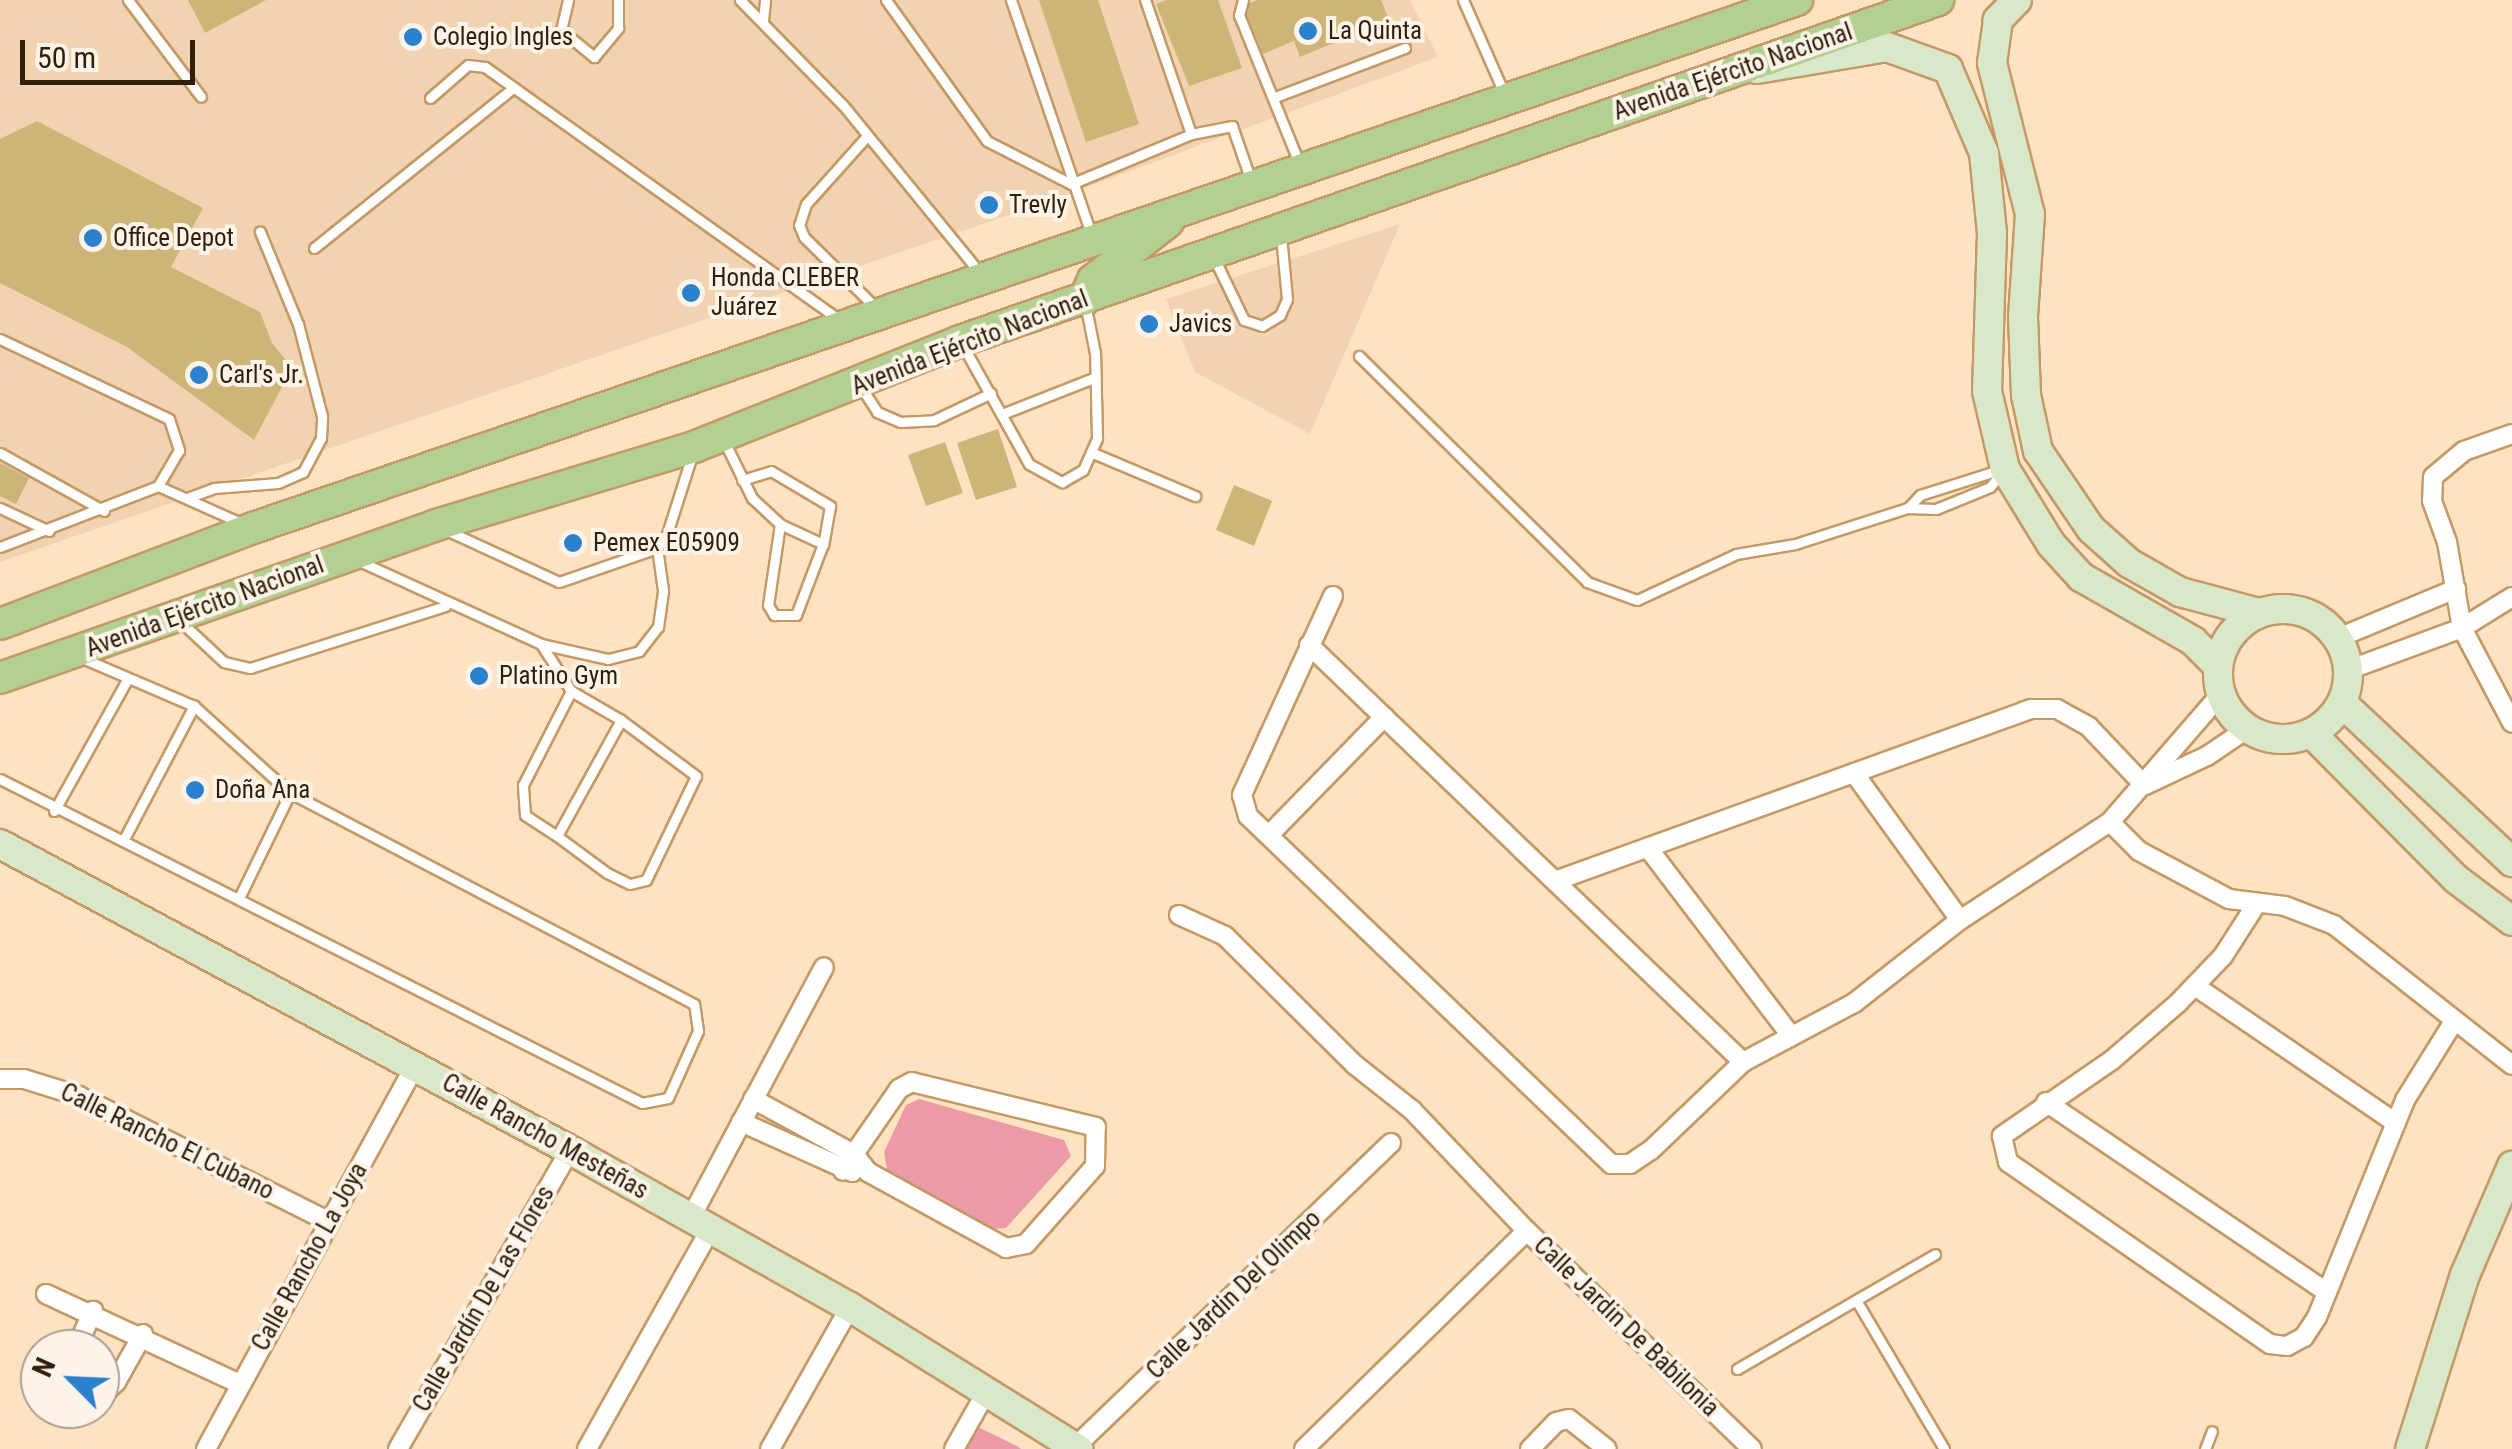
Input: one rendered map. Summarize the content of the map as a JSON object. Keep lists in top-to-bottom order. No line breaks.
{"streets":{"main road":["Avenida Ejército Nacional"],"street":["Calle Rancho Mesteñas","Calle Rancho El Cubano","Calle Rancho La Joya","Calle Jardin Del Olimpo","Calle Jardín De Las Flores","Calle Jardin De Babilonia"]},"crossings":[["Calle Rancho Mesteñas","Calle Rancho La Joya"],["Calle Rancho Mesteñas","Calle Jardin Del Olimpo"],["Calle Rancho Mesteñas","Calle Jardín De Las Flores"],["Calle Rancho El Cubano","Calle Rancho La Joya"]],"places":["La Quinta","Colegio Ingles","Trevly","Office Depot","Honda CLEBER Juárez","Javics","Carl's Jr.","Pemex E05909","Platino Gym","Doña Ana"],"scale_bar":"50 m","north":"top left"}
